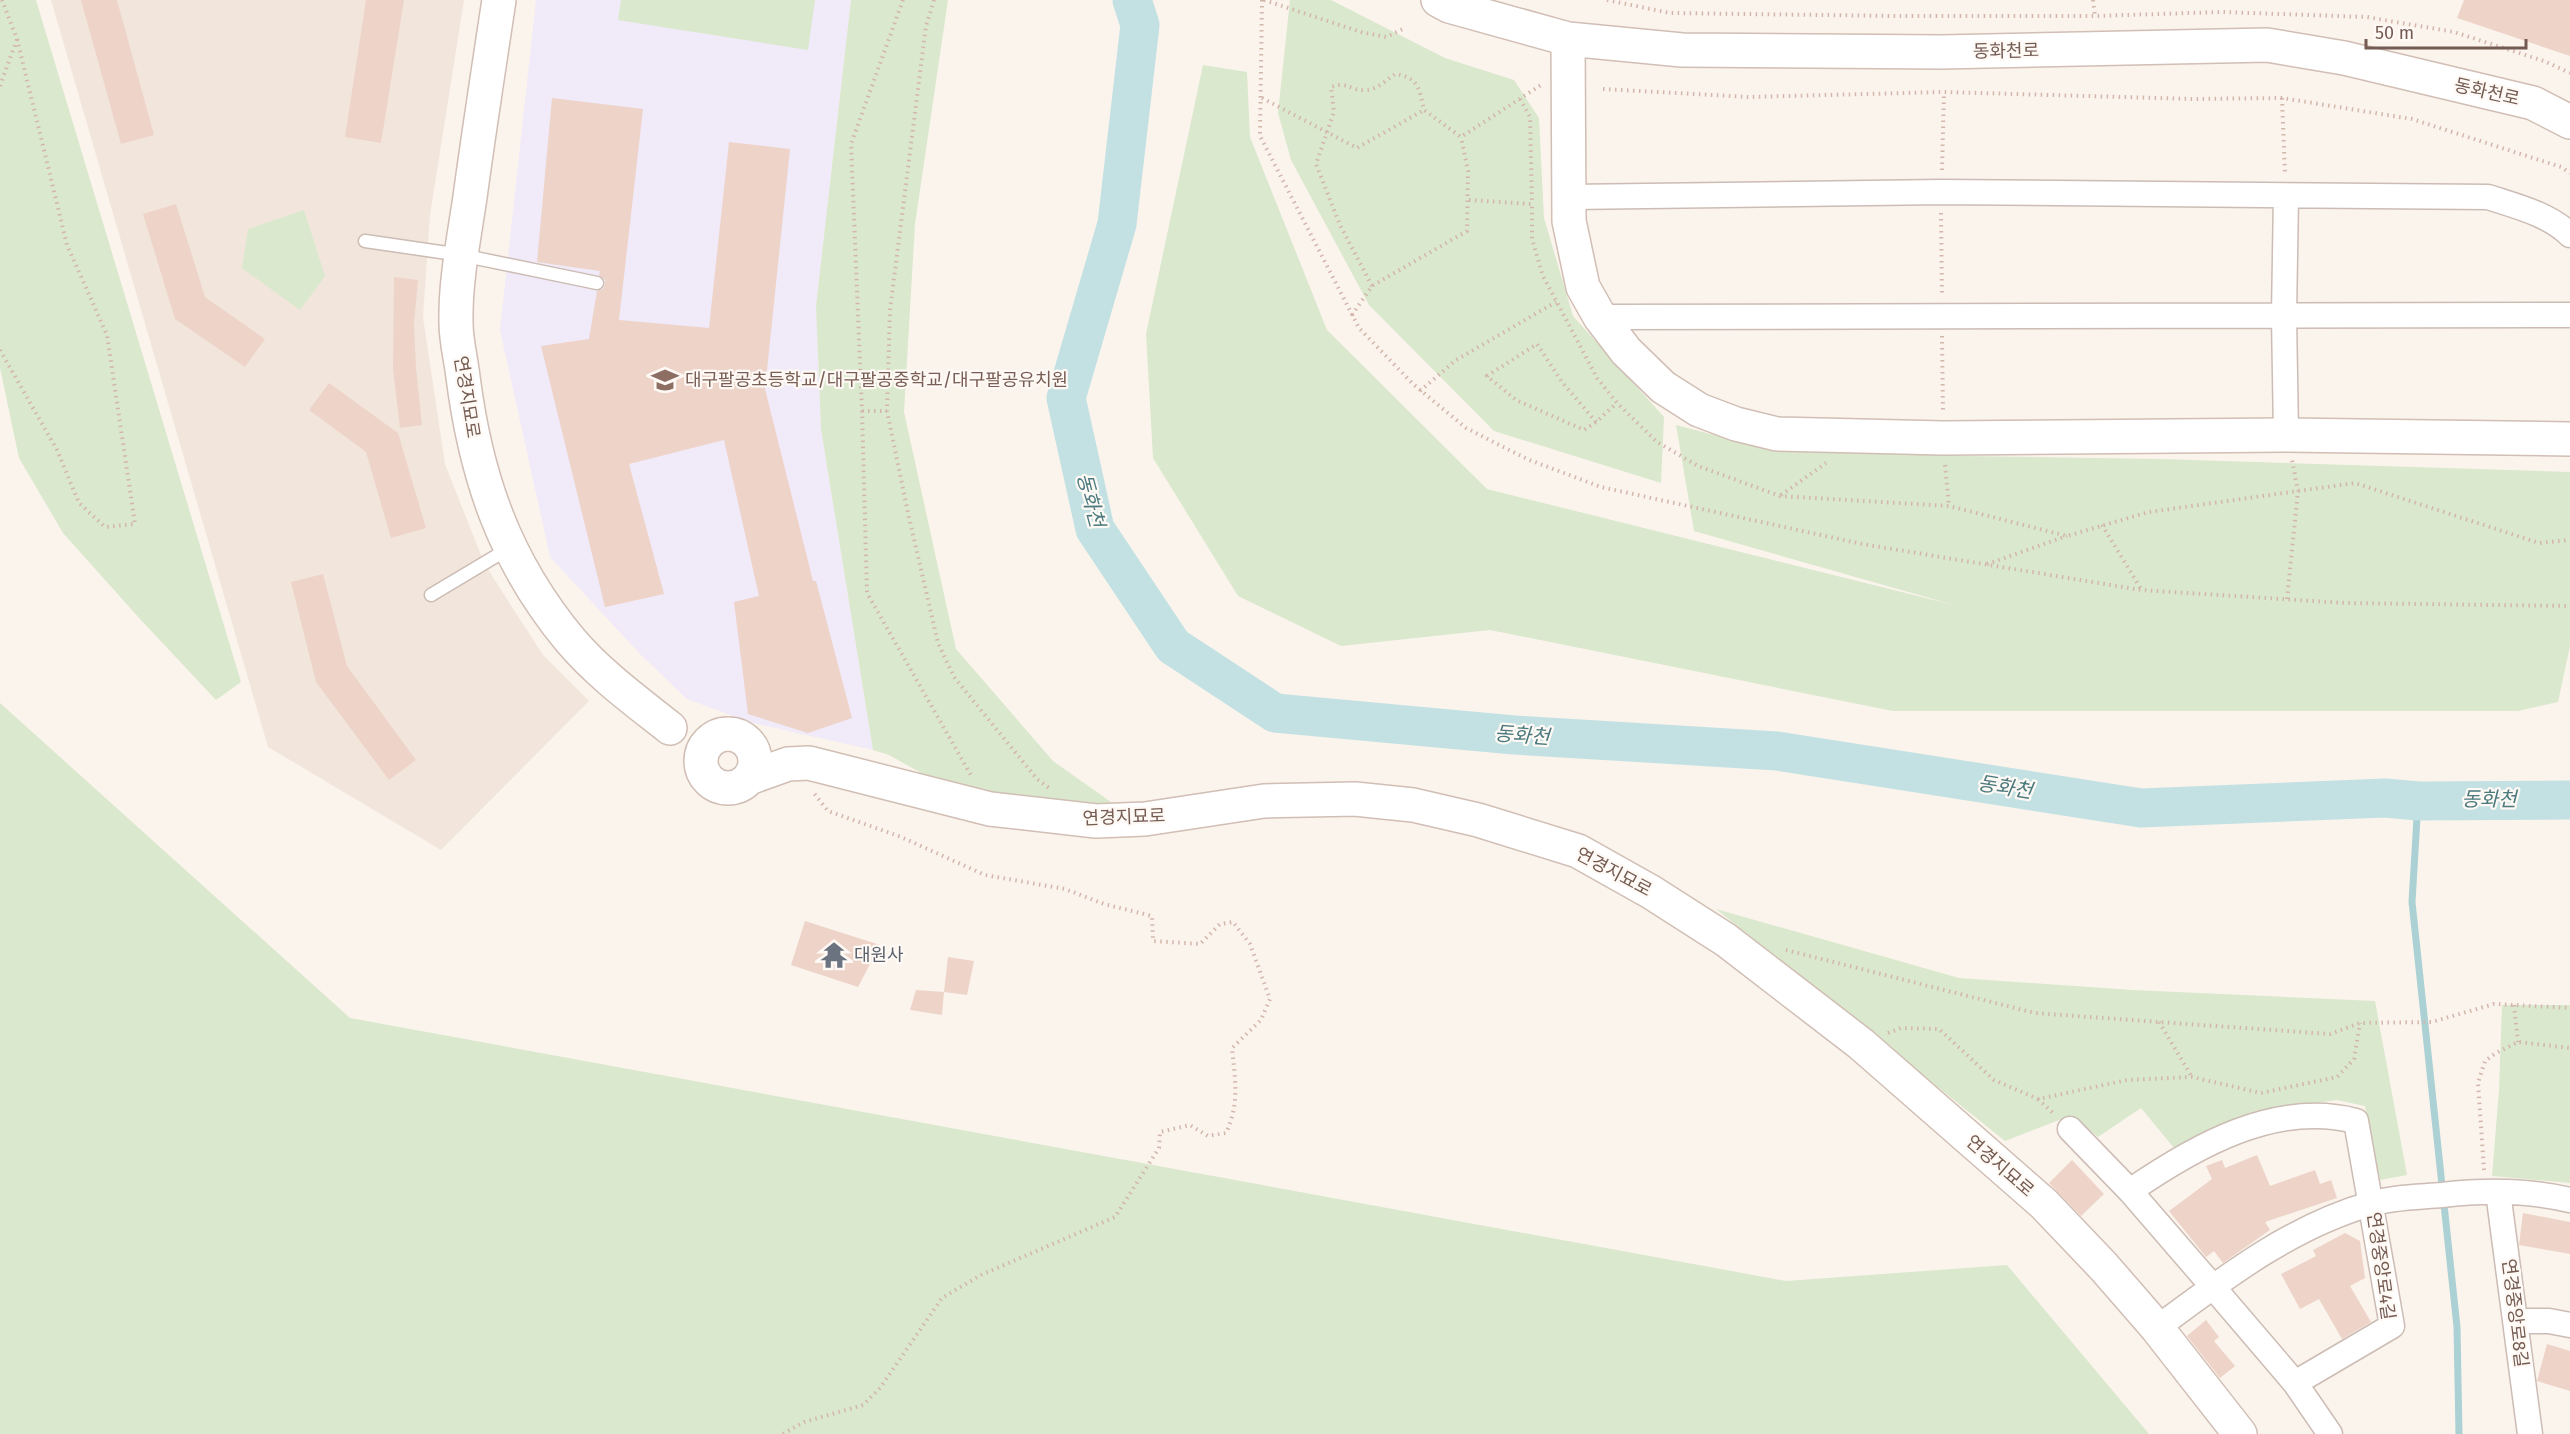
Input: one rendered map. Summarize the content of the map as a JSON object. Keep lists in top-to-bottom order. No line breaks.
{"streets":{"street":["동화천로","연경지묘로","연경중앙로4길","연경중앙로8길"]},"crossings":[["연경지묘로","연경중앙로4길"],["연경중앙로4길","연경중앙로8길"]],"water":["동화천"],"places":{"school or university":["대구팔공초등학교/대구팔공중학교/대구팔공유치원"],"temple":["대원사"]},"scale_bar":"50 m"}
